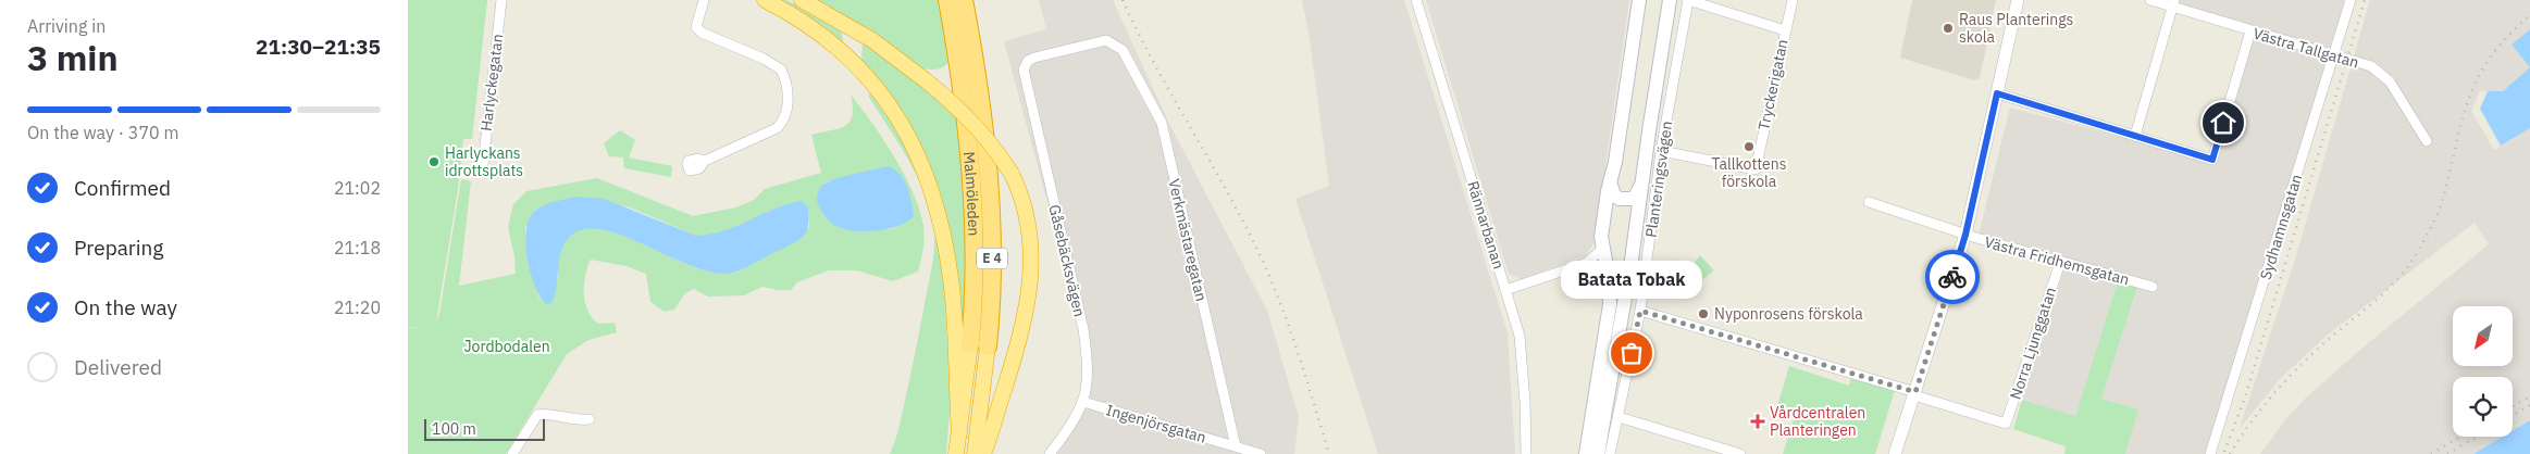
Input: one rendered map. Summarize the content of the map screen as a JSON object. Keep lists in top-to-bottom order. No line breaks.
{"streets":{"highway":["Malmöleden","E 4"],"main road":["Planteringsvägen"],"street":["Västra Tallgatan","Harlyckegatan","Tryckerigatan","Rännarbanan","Sydhamnsgatan","Verkmästaregatan","Gåsebäcksvägen","Västra Fridhemsgatan","Norra Ljunggatan","Ingenjörsgatan"]},"crossings":[["Västra Tallgatan","Sydhamnsgatan"],["Tryckerigatan","Planteringsvägen"],["Verkmästaregatan","Gåsebäcksvägen"],["Verkmästaregatan","Ingenjörsgatan"],["Gåsebäcksvägen","Ingenjörsgatan"],["Västra Fridhemsgatan","Norra Ljunggatan"]],"parks":["Jordbodalen"],"places":{"other":["Raus Planterings skola","Tallkottens förskola","Harlyckans idrottsplats","Nyponrosens förskola","Batata Tobak"],"health":["Vårdcentralen Planteringen"]},"scale_bar":"100 m","north":"bottom left","page":{"heading":["3 min","Arriving in","21:30–21:35"],"bar":"On the way · 370 m","list":[["Confirmed","21:02"],["Preparing","21:18"],["On the way","21:20"],"Delivered"],"bubble":"Batata Tobak","scale":"100 m"}}
